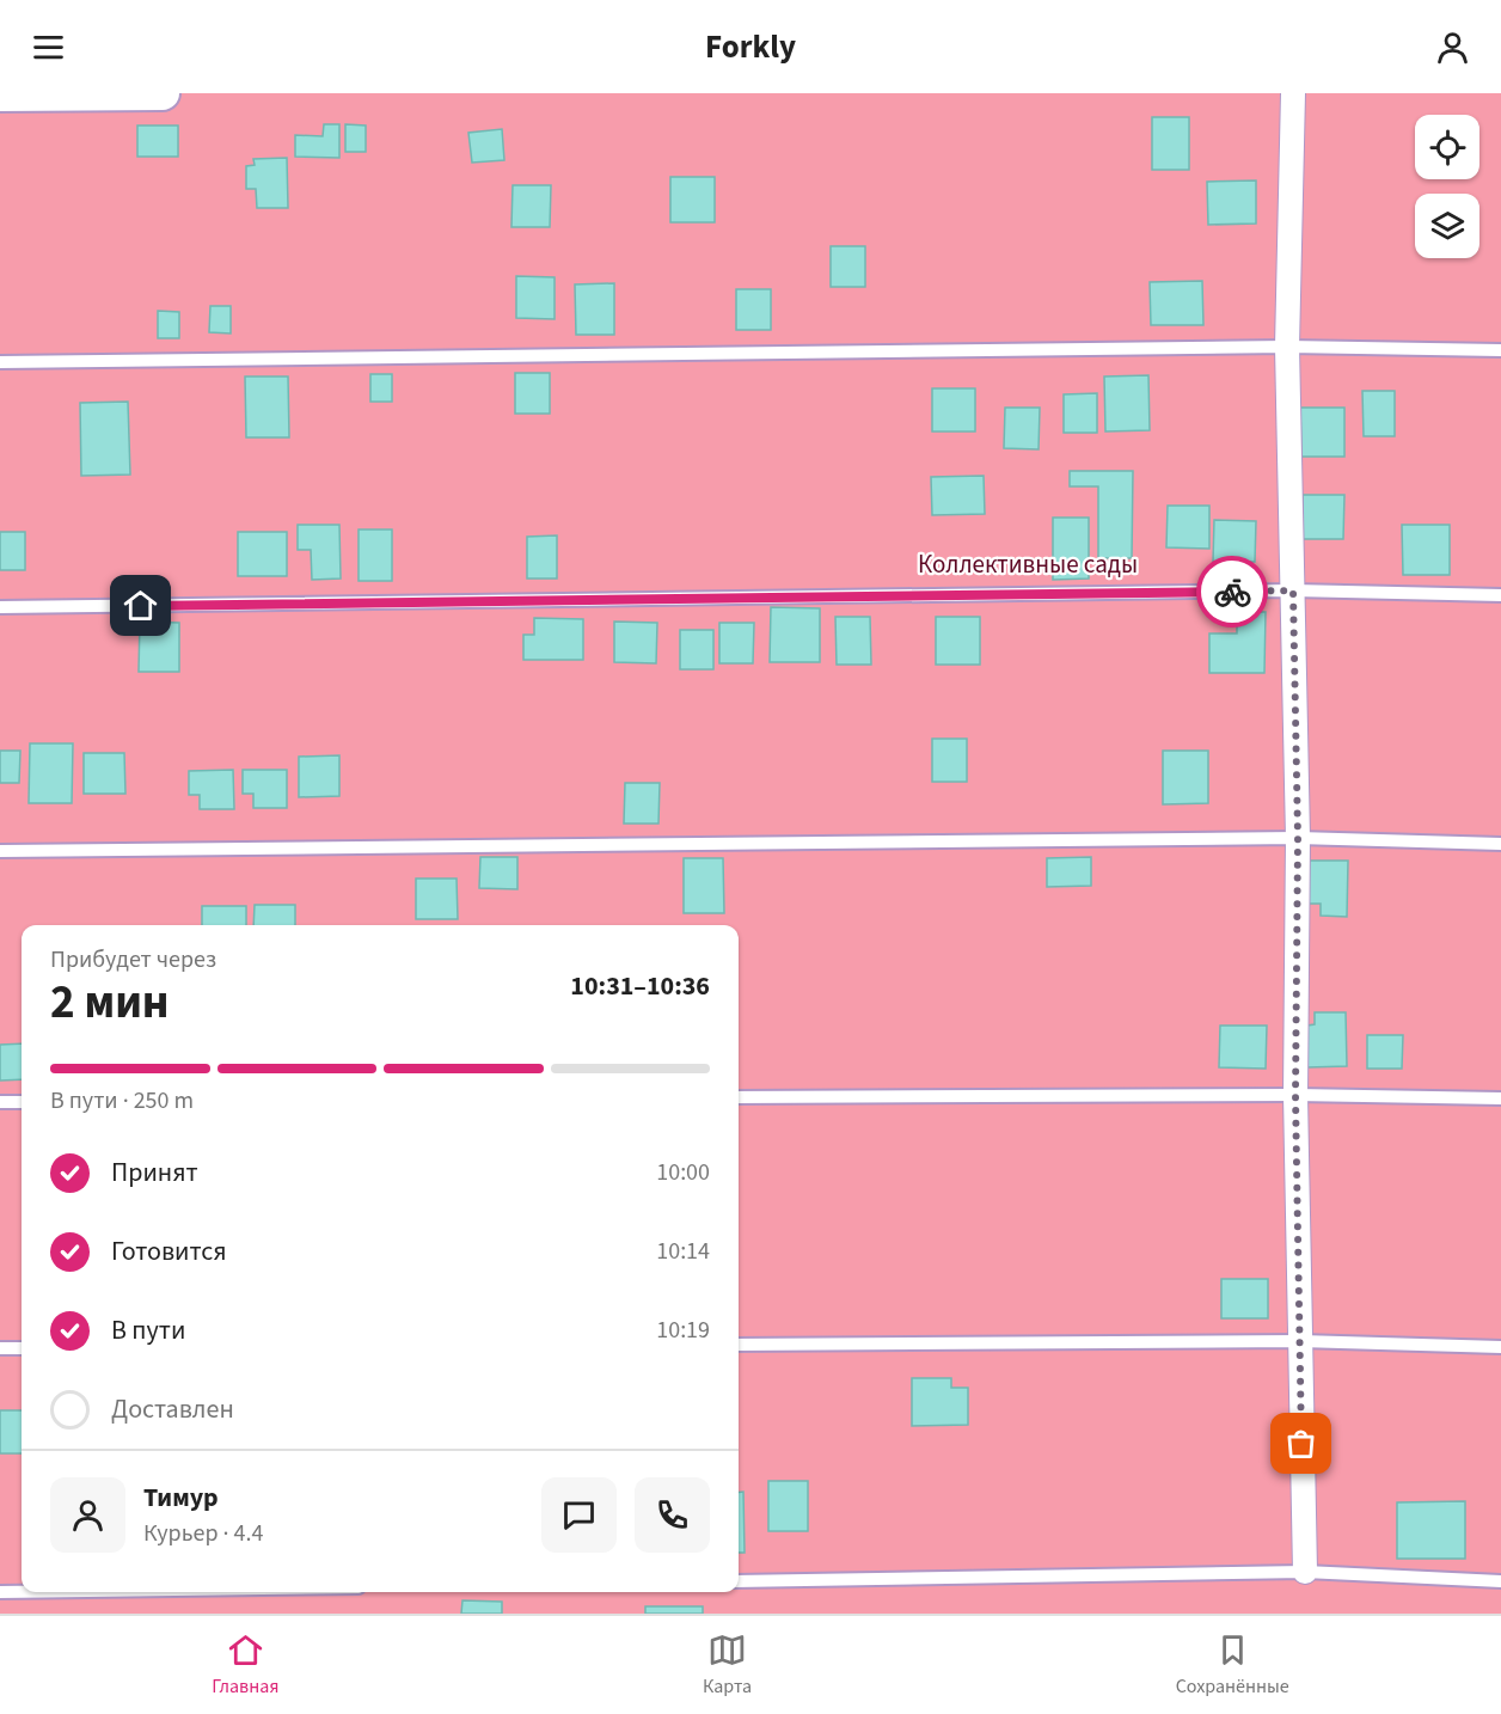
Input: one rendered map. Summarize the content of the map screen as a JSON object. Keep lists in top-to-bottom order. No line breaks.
{"parks":["Коллективные сады"],"page":{"header":"Forkly","heading":["2 мин","Прибудет через","10:31–10:36"],"panel":["Тимур","Курьер · 4.4"],"bar":"В пути · 250 m","list":[["Принят","10:00"],["Готовится","10:14"],["В пути","10:19"],"Доставлен"],"tabs":["Главная","Карта","Сохранённые"]}}
